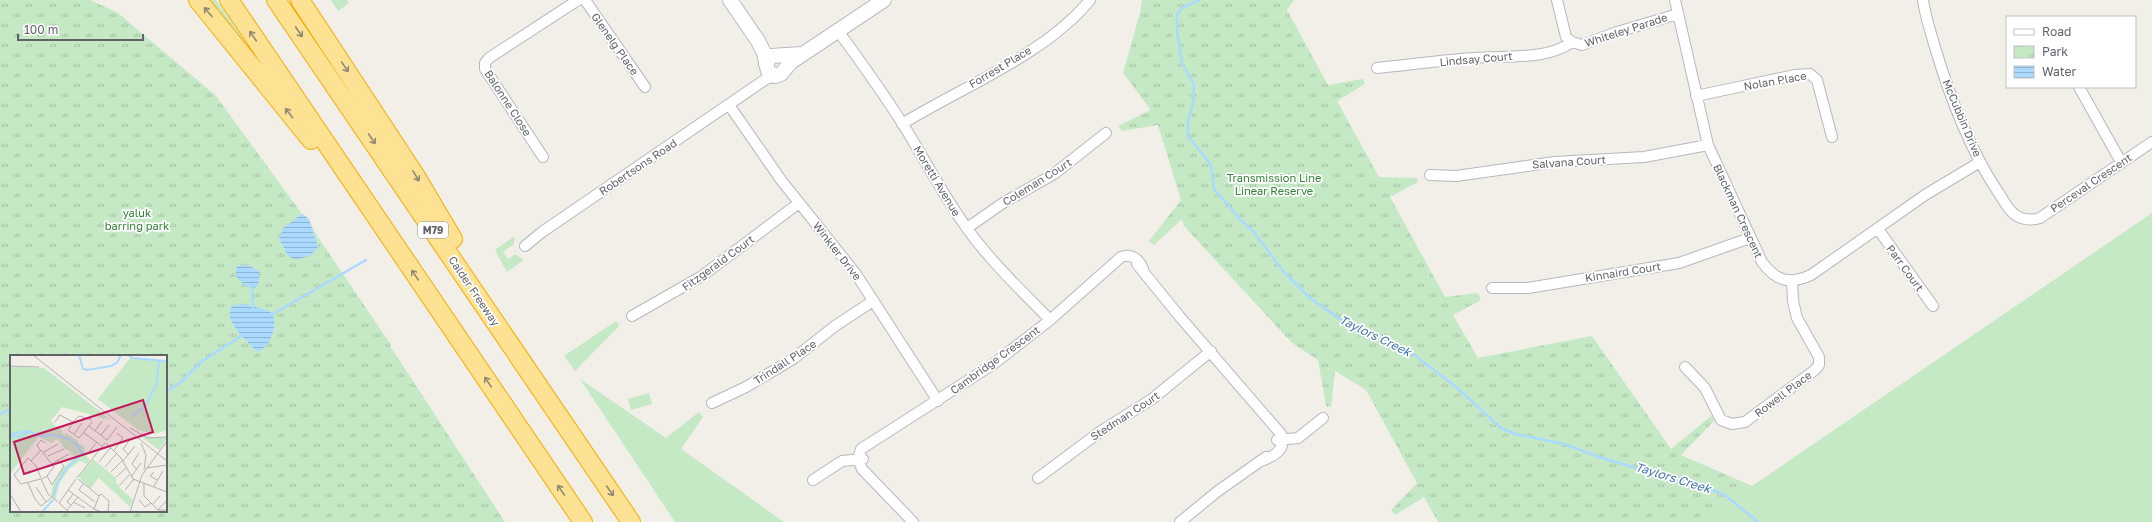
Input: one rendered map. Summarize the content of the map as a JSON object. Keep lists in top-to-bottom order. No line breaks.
{"streets":{"highway":["M79","Calder Freeway"],"street":["Whiteley Parade","Glenelg Place","Lindsay Court","Forrest Place","Nolan Place","Balonne Close","McCubbin Drive","Salvana Court","Robertsons Road","Moretti Avenue","Coleman Court","Perceval Crescent","Blackman Crescent","Winkler Drive","Fitzgerald Court","Parr Court","Kinnaird Court","Cambridge Crescent","Trindall Place","Rowell Place","Stedman Court"]},"crossings":[["Whiteley Parade","Lindsay Court"],["Whiteley Parade","Blackman Crescent"],["Forrest Place","Moretti Avenue"],["Nolan Place","Blackman Crescent"],["McCubbin Drive","Perceval Crescent"],["Salvana Court","Blackman Crescent"],["Robertsons Road","Winkler Drive"],["Moretti Avenue","Coleman Court"],["Moretti Avenue","Cambridge Crescent"],["Blackman Crescent","Kinnaird Court"],["Blackman Crescent","Rowell Place"],["Winkler Drive","Fitzgerald Court"],["Winkler Drive","Cambridge Crescent"],["Winkler Drive","Trindall Place"],["Cambridge Crescent","Stedman Court"]],"water":["Taylors Creek"],"parks":["Transmission Line Linear Reserve","yaluk barring park"],"legend":["Road","Park","Water"],"scale_bar":"100 m"}
